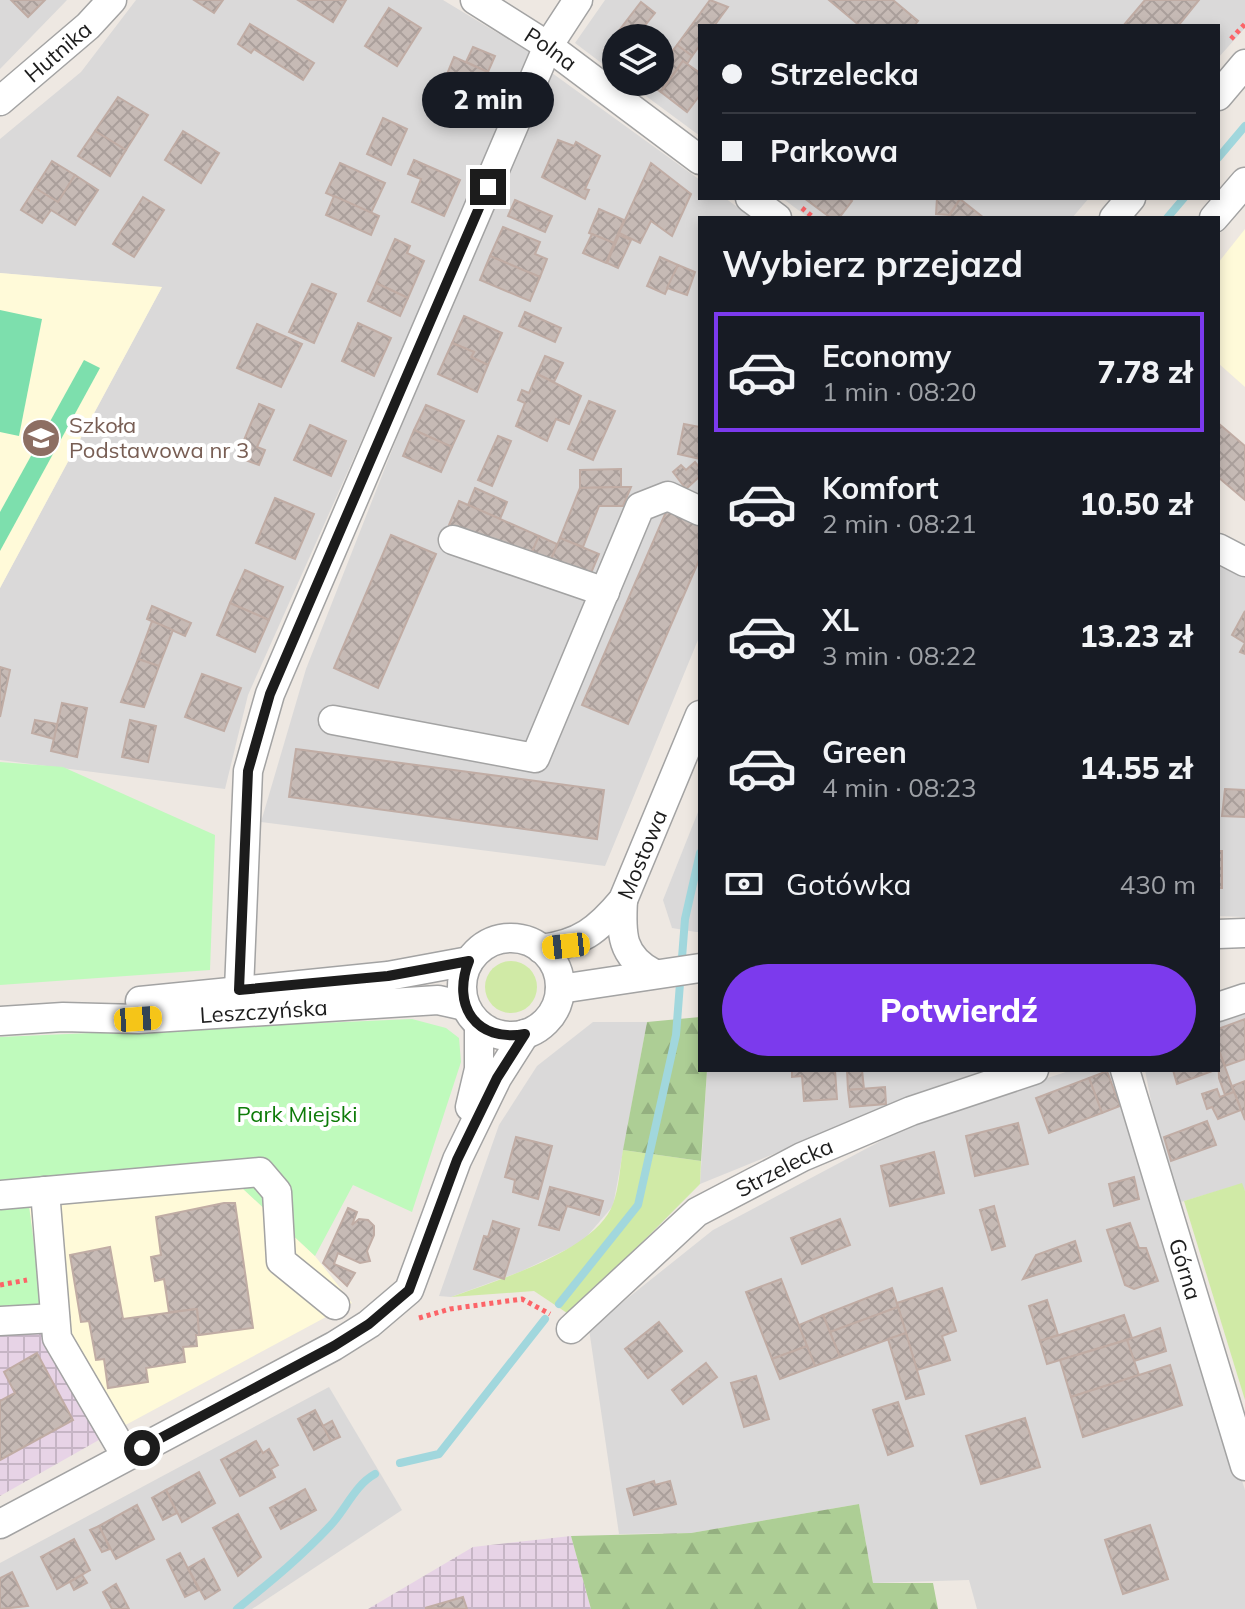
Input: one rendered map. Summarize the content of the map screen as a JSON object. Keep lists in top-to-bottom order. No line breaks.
{"streets":{"street":["Polna","Hutnika","Mostowa","Leszczyńska","Strzelecka","Górna"]},"crossings":[["Mostowa","Leszczyńska"]],"parks":["Park Miejski"],"places":{"school or university":["Szkoła Podstawowa nr 3"]},"page":{"banner":["Strzelecka","Parkowa"],"bubble":"2 min","heading":"Wybierz przejazd","list":[{"name":"Economy","note":"1 min · 08:20","value":"7.78 zł"},{"name":"Komfort","note":"2 min · 08:21","value":"10.50 zł"},{"name":"XL","note":"3 min · 08:22","value":"13.23 zł"},{"name":"Green","note":"4 min · 08:23","value":"14.55 zł"}],"pay":["Gotówka","430 m"],"buttons":"Potwierdź"}}
